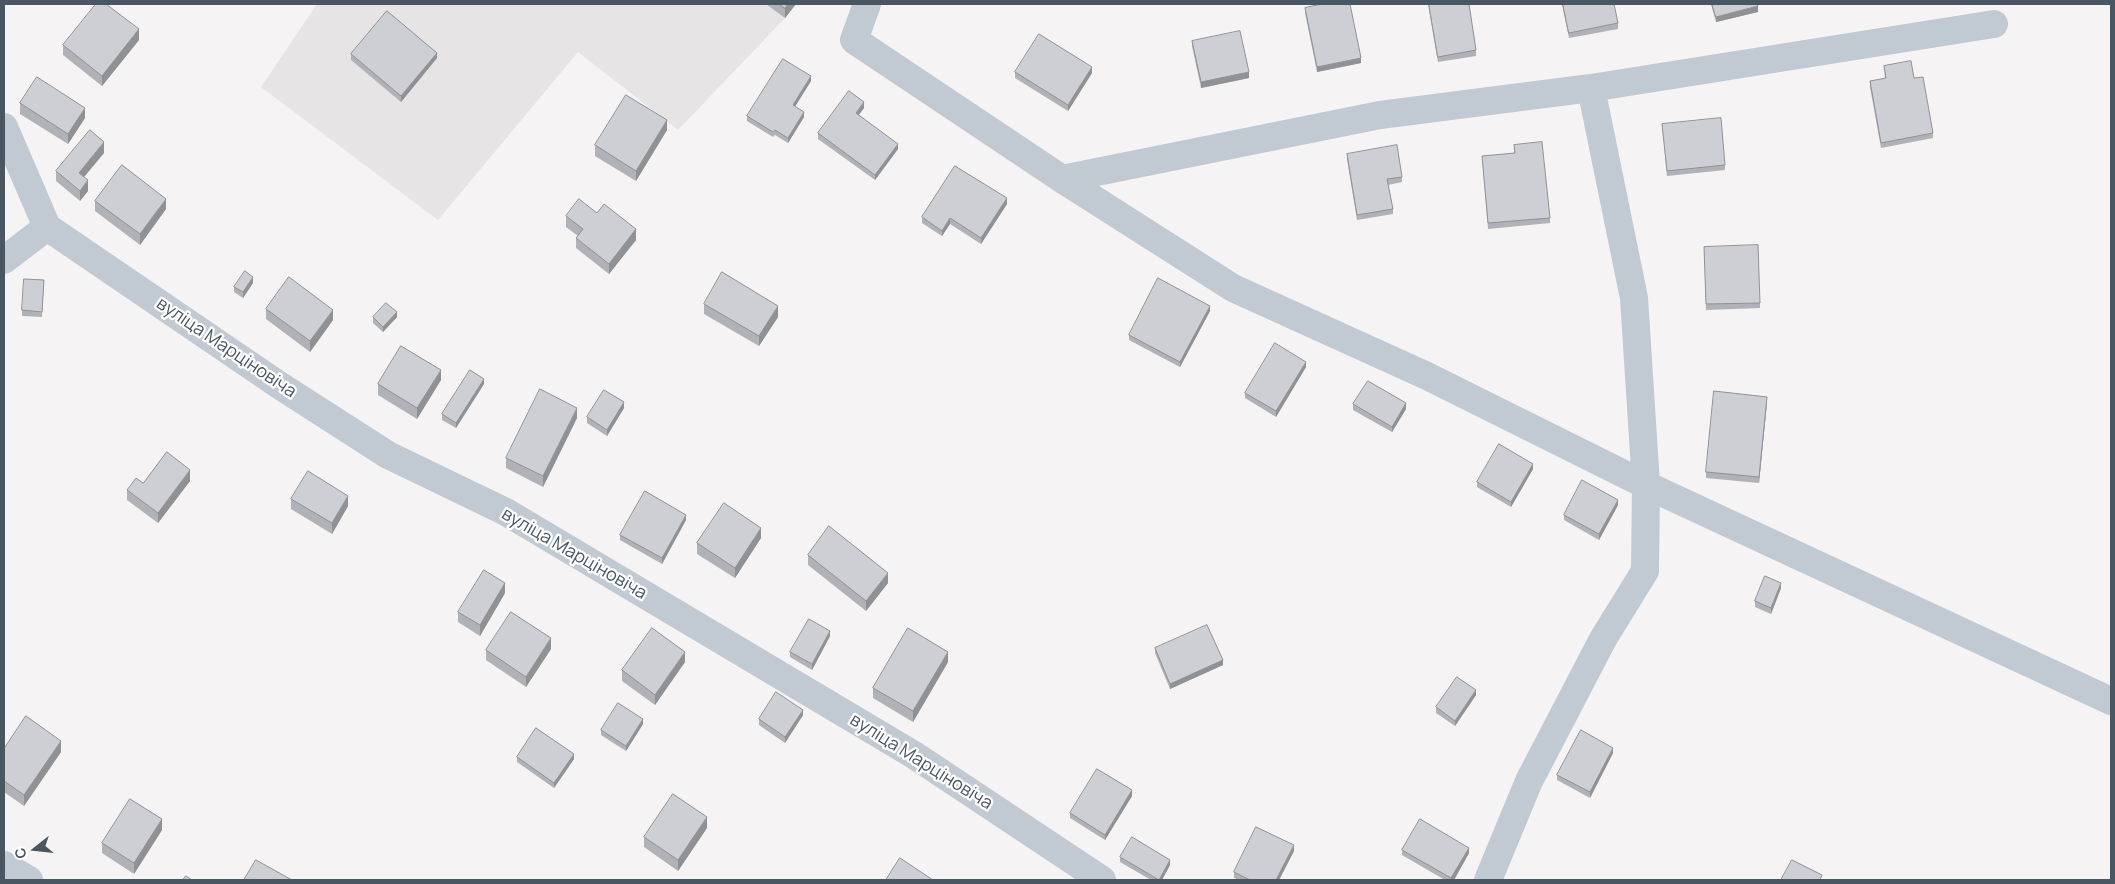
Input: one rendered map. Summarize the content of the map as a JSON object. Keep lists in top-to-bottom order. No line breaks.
{"streets":{"street":["вуліца Марціновіча"]},"north":"left"}
